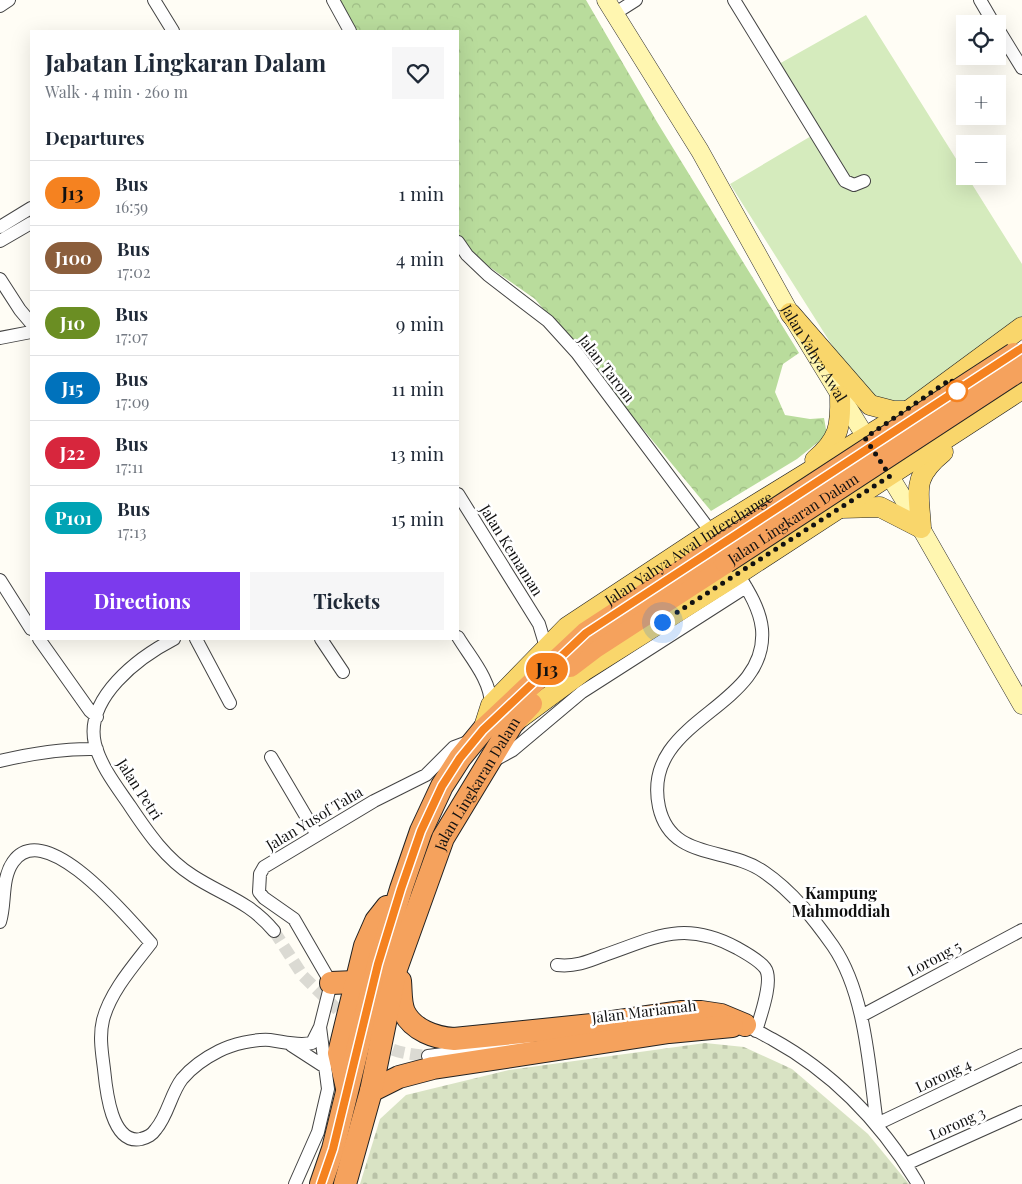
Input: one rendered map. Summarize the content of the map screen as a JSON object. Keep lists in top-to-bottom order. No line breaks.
{"streets":{"highway":["Jalan Lingkaran Dalam"],"main road":["Jalan Yahya Awal","Jalan Yahya Awal Interchange"],"street":["Jalan Tarom","Jalan Kemaman","Jalan Petri","Jalan Yusof Taha","Lorong 5","Jalan Mariamah","Lorong 4","Lorong 3"]},"crossings":[["Jalan Yahya Awal","Jalan Yahya Awal Interchange"],["Jalan Tarom","Jalan Lingkaran Dalam"],["Jalan Tarom","Jalan Yahya Awal Interchange"],["Jalan Tarom","Lorong 5"],["Jalan Tarom","Jalan Mariamah"],["Jalan Tarom","Lorong 4"],["Jalan Lingkaran Dalam","Jalan Yahya Awal Interchange"],["Jalan Lingkaran Dalam","Jalan Yusof Taha"],["Jalan Yahya Awal Interchange","Jalan Kemaman"],["Jalan Yahya Awal Interchange","Jalan Yusof Taha"],["Jalan Mariamah","Lorong 4"],["Jalan Mariamah","Lorong 3"]],"districts":["Kampung Mahmoddiah"],"lines":["bus line J13"],"page":{"on_map":"J13","map_buttons":["+","−"],"heading":[["Jabatan Lingkaran Dalam","Walk · 4 min · 260 m"],"Departures"],"list":[{"mark":"J13","name":"Bus","note":"16:59","value":"1 min"},{"mark":"J100","name":"Bus","note":"17:02","value":"4 min"},{"mark":"J10","name":"Bus","note":"17:07","value":"9 min"},{"mark":"J15","name":"Bus","note":"17:09","value":"11 min"},{"mark":"J22","name":"Bus","note":"17:11","value":"13 min"},{"mark":"P101","name":"Bus","note":"17:13","value":"15 min"}],"buttons":["Directions","Tickets"]}}
